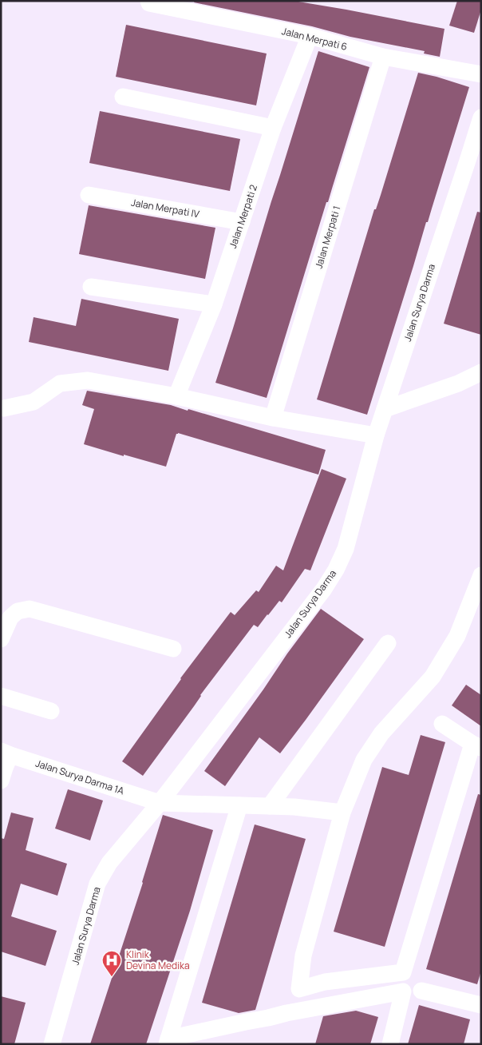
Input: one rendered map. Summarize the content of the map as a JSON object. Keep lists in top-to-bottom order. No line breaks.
{"streets":{"street":["Jalan Merpati 6","Jalan Merpati IV","Jalan Merpati 2","Jalan Merpati 1","Jalan Surya Darma","Jalan Surya Darma 1A"]},"crossings":[["Jalan Merpati 6","Jalan Merpati 2"],["Jalan Merpati 6","Jalan Merpati 1"],["Jalan Merpati IV","Jalan Merpati 2"],["Jalan Surya Darma","Jalan Surya Darma 1A"]],"places":{"hospital":["Klinik Devina Medika"]}}
